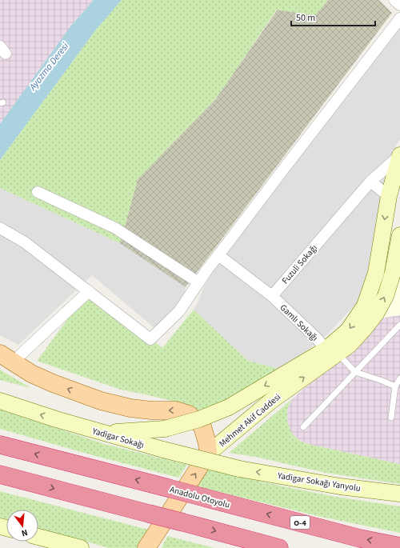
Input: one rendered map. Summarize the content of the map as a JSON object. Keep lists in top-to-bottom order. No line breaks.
{"streets":{"highway":["Anadolu Otoyolu","O-4"],"main road":["Mehmet Akif Caddesi","Yadigar Sokağı","Yadigar Sokağı Yanyolu"],"street":["Fuzuli Sokağı","Gamlı Sokağı"]},"crossings":[["Fuzuli Sokağı","Gamlı Sokağı"],["Fuzuli Sokağı","Mehmet Akif Caddesi"],["Gamlı Sokağı","Mehmet Akif Caddesi"],["Mehmet Akif Caddesi","Yadigar Sokağı"],["Yadigar Sokağı","Yadigar Sokağı Yanyolu"]],"one_way":["Yadigar Sokağı Yanyolu"],"water":["Ayazma Deresi"],"scale_bar":"50 m","north":"bottom"}
